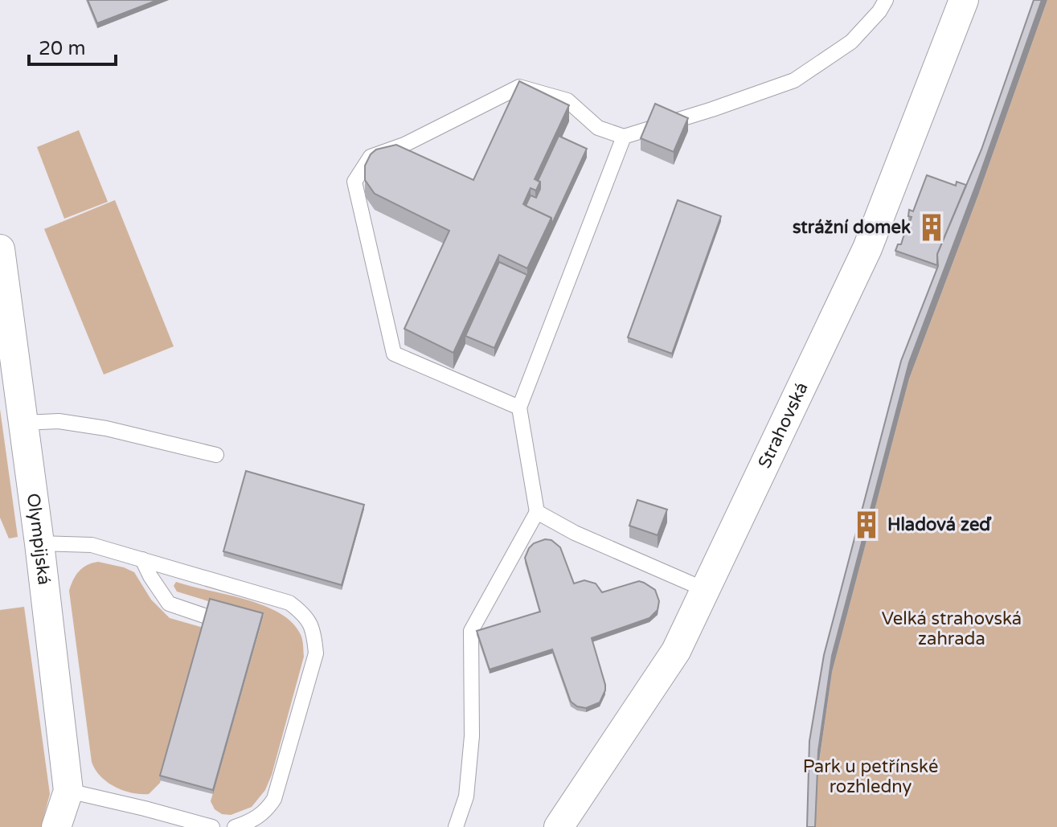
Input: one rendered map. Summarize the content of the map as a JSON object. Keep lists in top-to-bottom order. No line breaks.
{"streets":{"street":["Strahovská","Olympijská"]},"parks":["Velká strahovská zahrada","Park u petřínské rozhledny"],"places":{"building":["strážní domek","Hladová zeď"]},"scale_bar":"20 m"}
